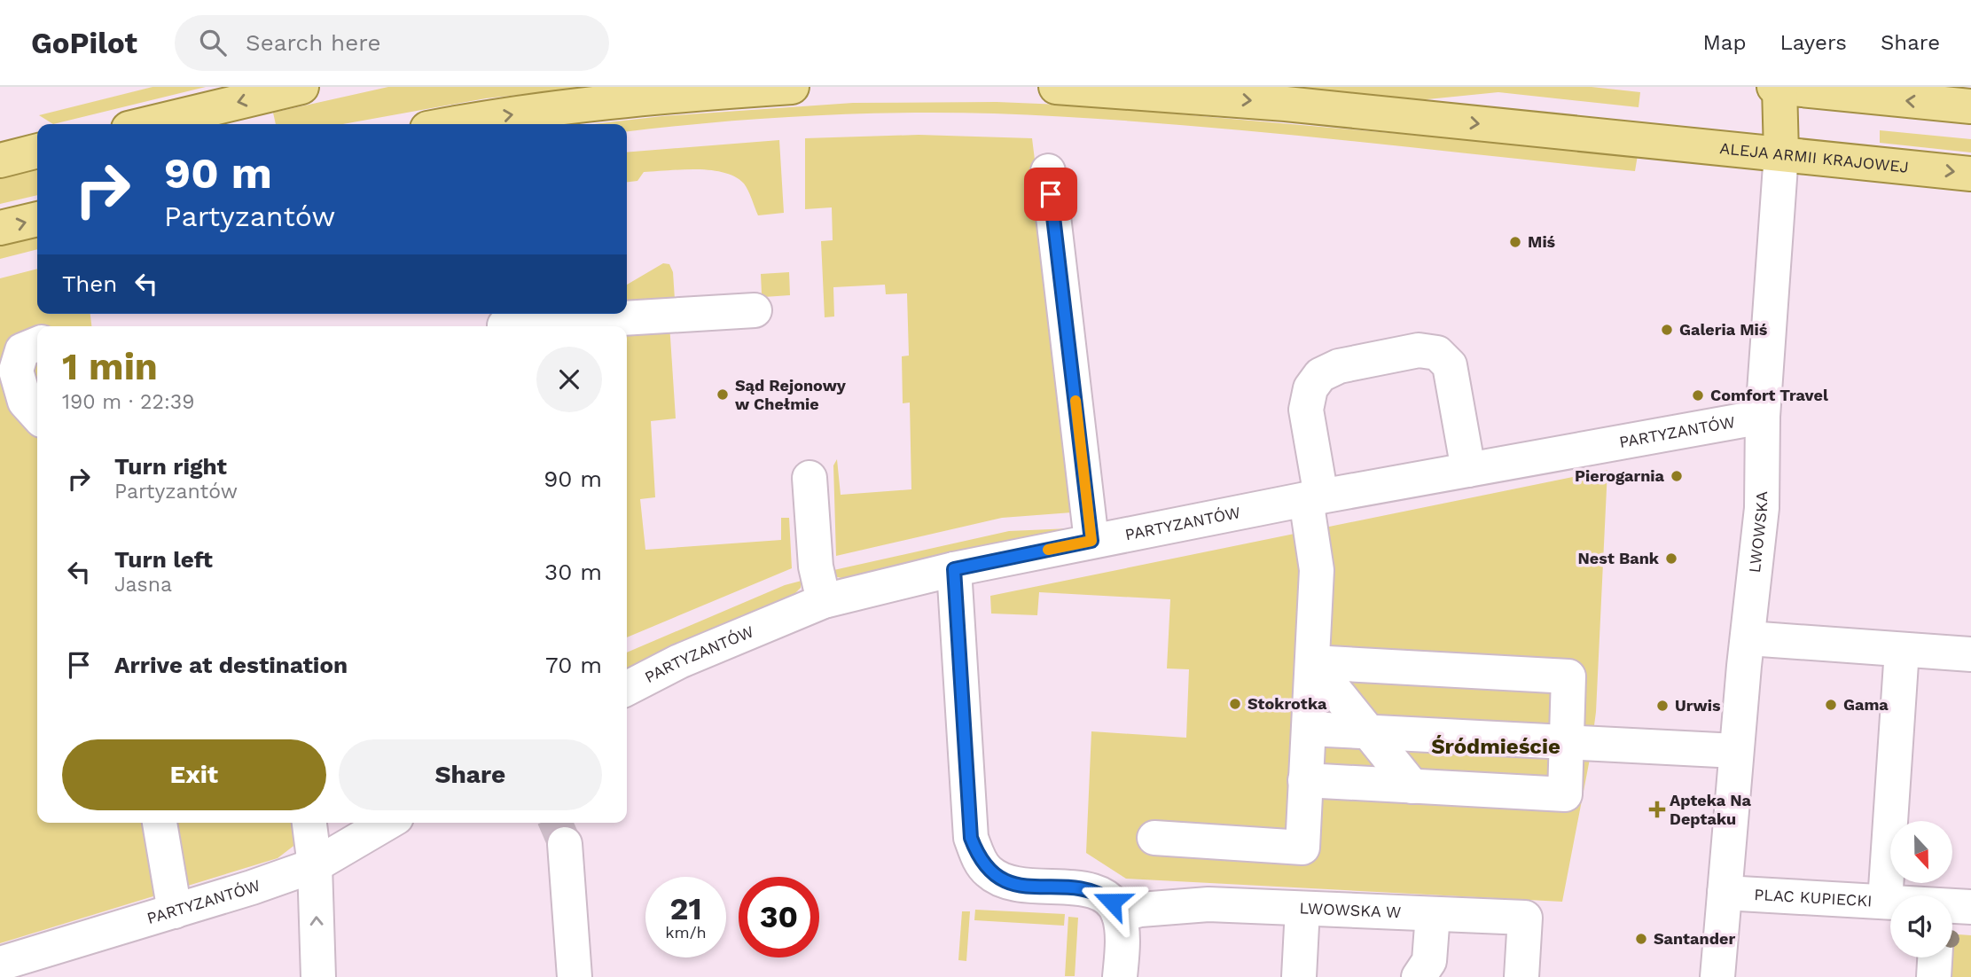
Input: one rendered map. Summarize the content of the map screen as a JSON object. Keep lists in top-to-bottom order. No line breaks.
{"streets":{"main road":["ALEJA ARMII KRAJOWEJ","LWOWSKA"],"street":["PARTYZANTÓW","PLAC KUPIECKI","LWOWSKA W"]},"crossings":[["ALEJA ARMII KRAJOWEJ","LWOWSKA"],["PARTYZANTÓW","LWOWSKA"],["LWOWSKA","PLAC KUPIECKI"]],"one_way":["ALEJA ARMII KRAJOWEJ"],"districts":["Śródmieście"],"places":{"other":["Miś","Galeria Miś","Sąd Rejonowy w Chełmie","Comfort Travel","Pierogarnia","Nest Bank","Stokrotka","Gama","Urwis","Santander"],"health":["Apteka Na Deptaku"]},"north":"bottom","page":{"header":"GoPilot","search":"Search here","nav":["Map","Layers","Share"],"turn":["90 m","Partyzantów"],"then":"Then","heading":["1 min","190 m · 22:39"],"list":[{"name":"Turn right","note":"Partyzantów","value":"90 m"},{"name":"Turn left","note":"Jasna","value":"30 m"},{"name":"Arrive at destination","value":"70 m"}],"buttons":["Exit","Share"],"speed":"21 km/h","limit":"30"}}
